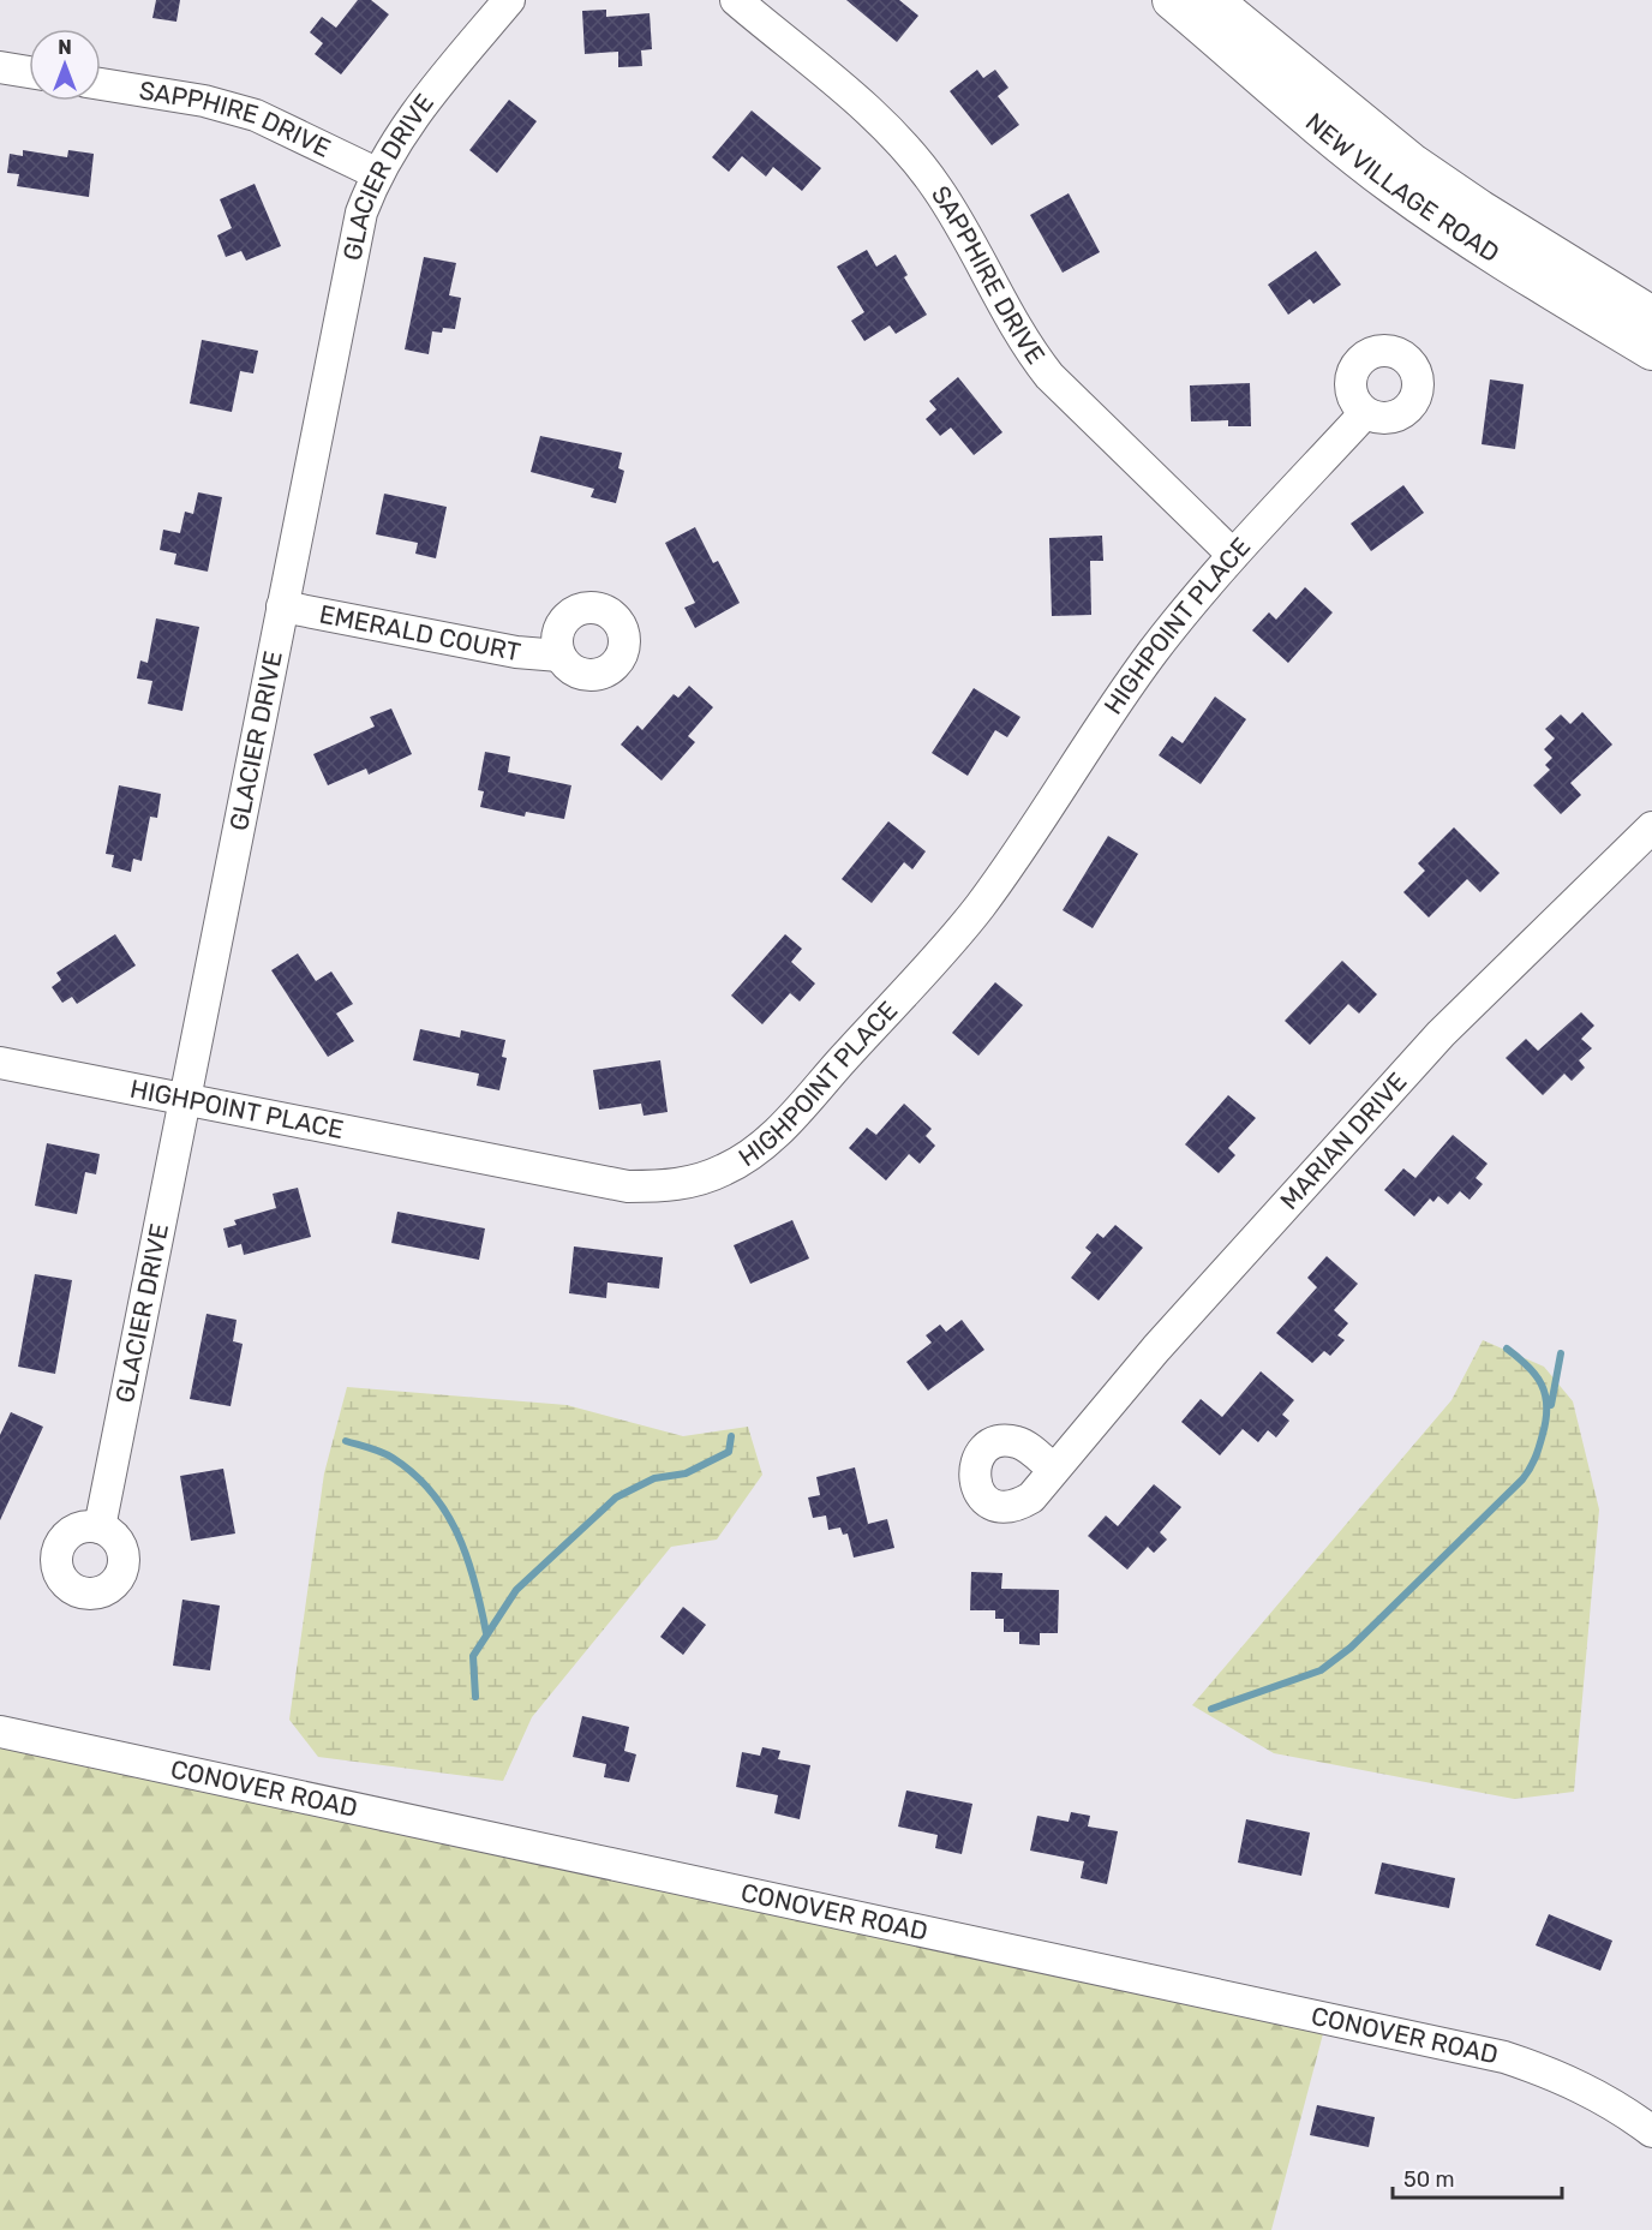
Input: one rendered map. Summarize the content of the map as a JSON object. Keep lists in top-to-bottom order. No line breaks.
{"streets":{"main road":["NEW VILLAGE ROAD"],"street":["SAPPHIRE DRIVE","GLACIER DRIVE","HIGHPOINT PLACE","EMERALD COURT","MARIAN DRIVE","CONOVER ROAD"]},"crossings":[["SAPPHIRE DRIVE","GLACIER DRIVE"],["SAPPHIRE DRIVE","HIGHPOINT PLACE"],["GLACIER DRIVE","HIGHPOINT PLACE"],["GLACIER DRIVE","EMERALD COURT"]],"scale_bar":"50 m","north":"top"}
